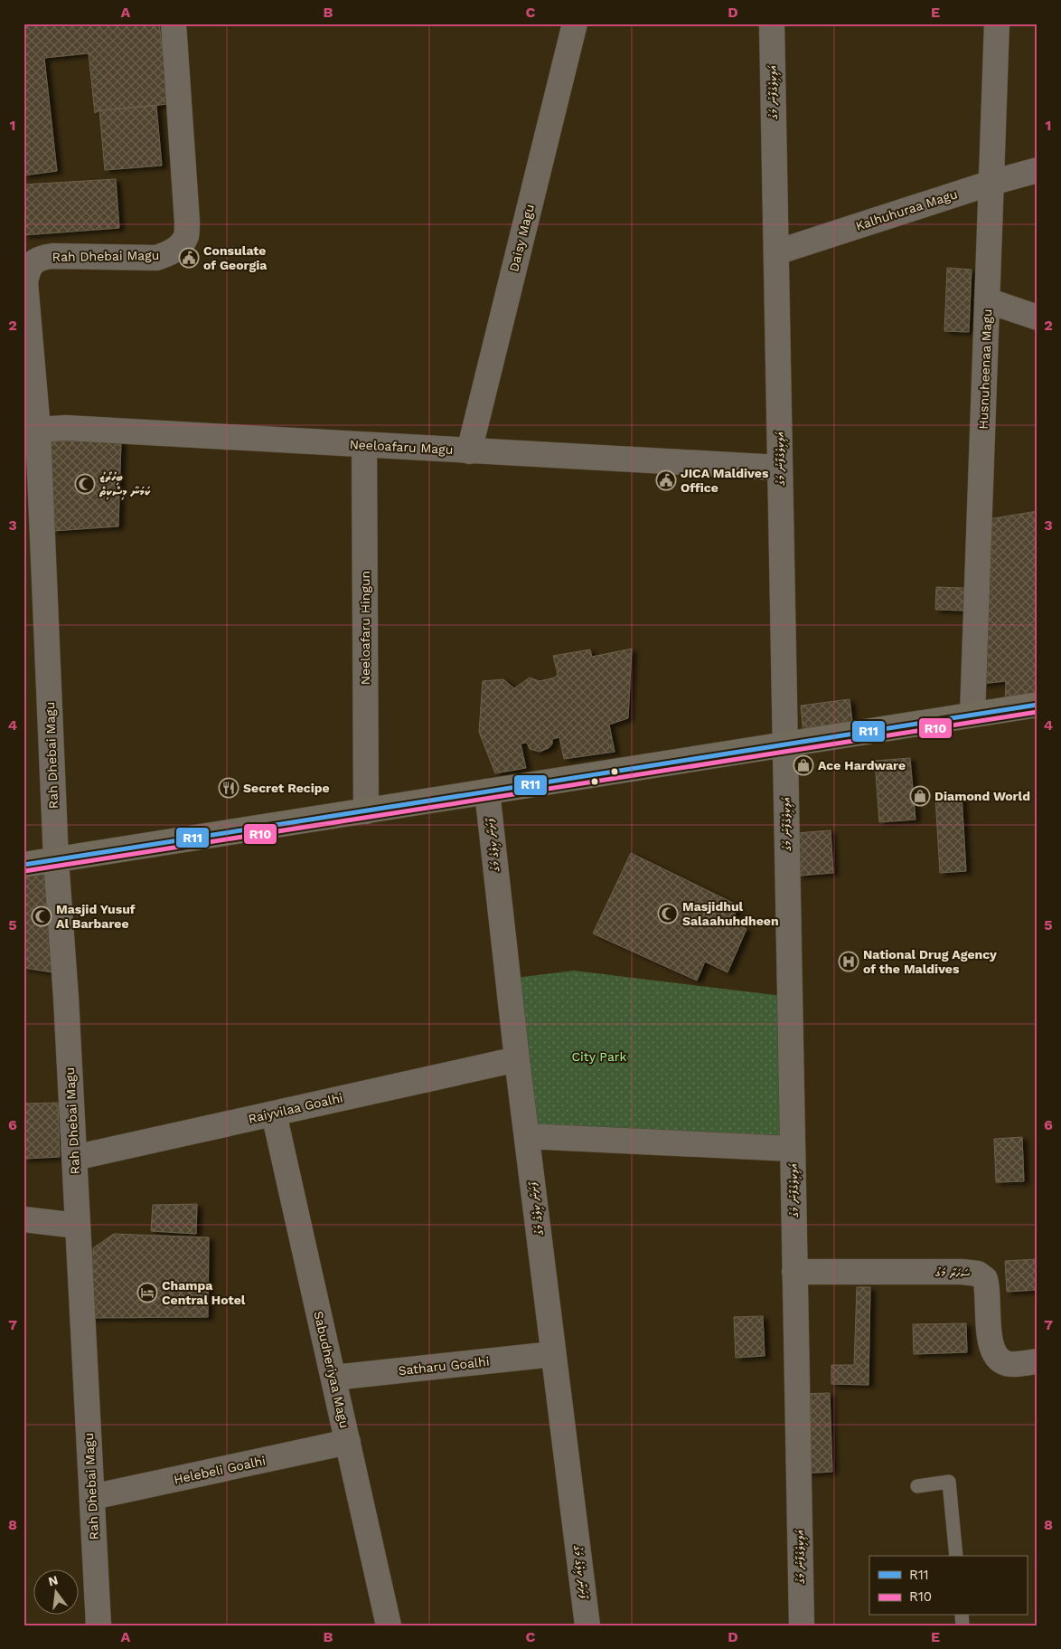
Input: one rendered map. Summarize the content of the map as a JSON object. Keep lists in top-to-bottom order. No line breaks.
{"streets":{"street":["އަލިކިލެގެފާނު މަގު","Kalhuhuraa Magu","Daisy Magu","Rah Dhebai Magu","Husnuheenaa Magu","Neeloafaru Magu","Neeloafaru Hingun","ފާށަނާ ކިލެގެ މަގު","Raiyvilaa Goalhi","ސަހަރާ މަގު","Satharu Goalhi","Sabudheriyaa Magu","Helebeli Goalhi"]},"crossings":[["އަލިކިލެގެފާނު މަގު","Kalhuhuraa Magu"],["އަލިކިލެގެފާނު މަގު","Neeloafaru Magu"],["އަލިކިލެގެފާނު މަގު","ސަހަރާ މަގު"],["Kalhuhuraa Magu","Husnuheenaa Magu"],["Daisy Magu","Neeloafaru Magu"],["Rah Dhebai Magu","Neeloafaru Magu"],["Rah Dhebai Magu","Raiyvilaa Goalhi"],["Rah Dhebai Magu","Helebeli Goalhi"],["Neeloafaru Magu","Neeloafaru Hingun"],["ފާށަނާ ކިލެގެ މަގު","Raiyvilaa Goalhi"],["ފާށަނާ ކިލެގެ މަގު","Satharu Goalhi"],["Raiyvilaa Goalhi","Sabudheriyaa Magu"],["Satharu Goalhi","Sabudheriyaa Magu"],["Sabudheriyaa Magu","Helebeli Goalhi"]],"parks":["City Park"],"places":{"public building":["Consulate of Georgia","JICA Maldives Office"],"mosque":["ބިހުރޯޒު ކަމަނާ މިސްކިތް","Masjidhul Salaahuhdheen","Masjid Yusuf Al Barbaree"],"shop":["Ace Hardware","Diamond World"],"restaurant":["Secret Recipe"],"hospital":["National Drug Agency of the Maldives"],"hotel":["Champa Central Hotel"]},"lines":["transit line R11","transit line R10"],"legend":["R11","R10"],"north":"top","grid":{"columns":["A","B","C","D","E"],"rows":["1","2","3","4","5","6","7","8"]}}
